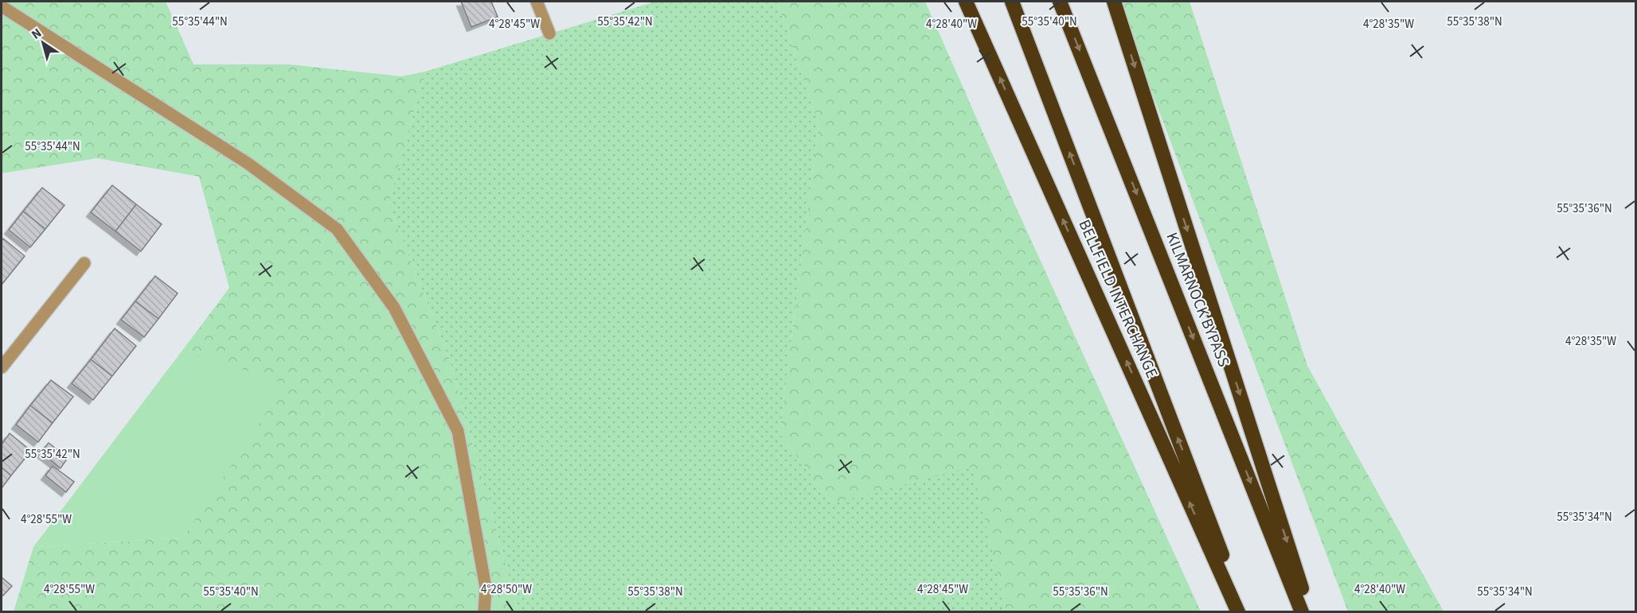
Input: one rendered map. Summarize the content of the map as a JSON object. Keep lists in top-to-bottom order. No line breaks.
{"streets":{"highway":["BELLFIELD INTERCHANGE","KILMARNOCK BYPASS"]},"north":"top left","coordinates":["55°35'44\"N","55°35'42\"N","55°35'40\"N","55°35'38\"N","4°28'45\"W","4°28'40\"W","4°28'35\"W","55°35'36\"N","55°35'34\"N","4°28'55\"W","4°28'50\"W"]}
